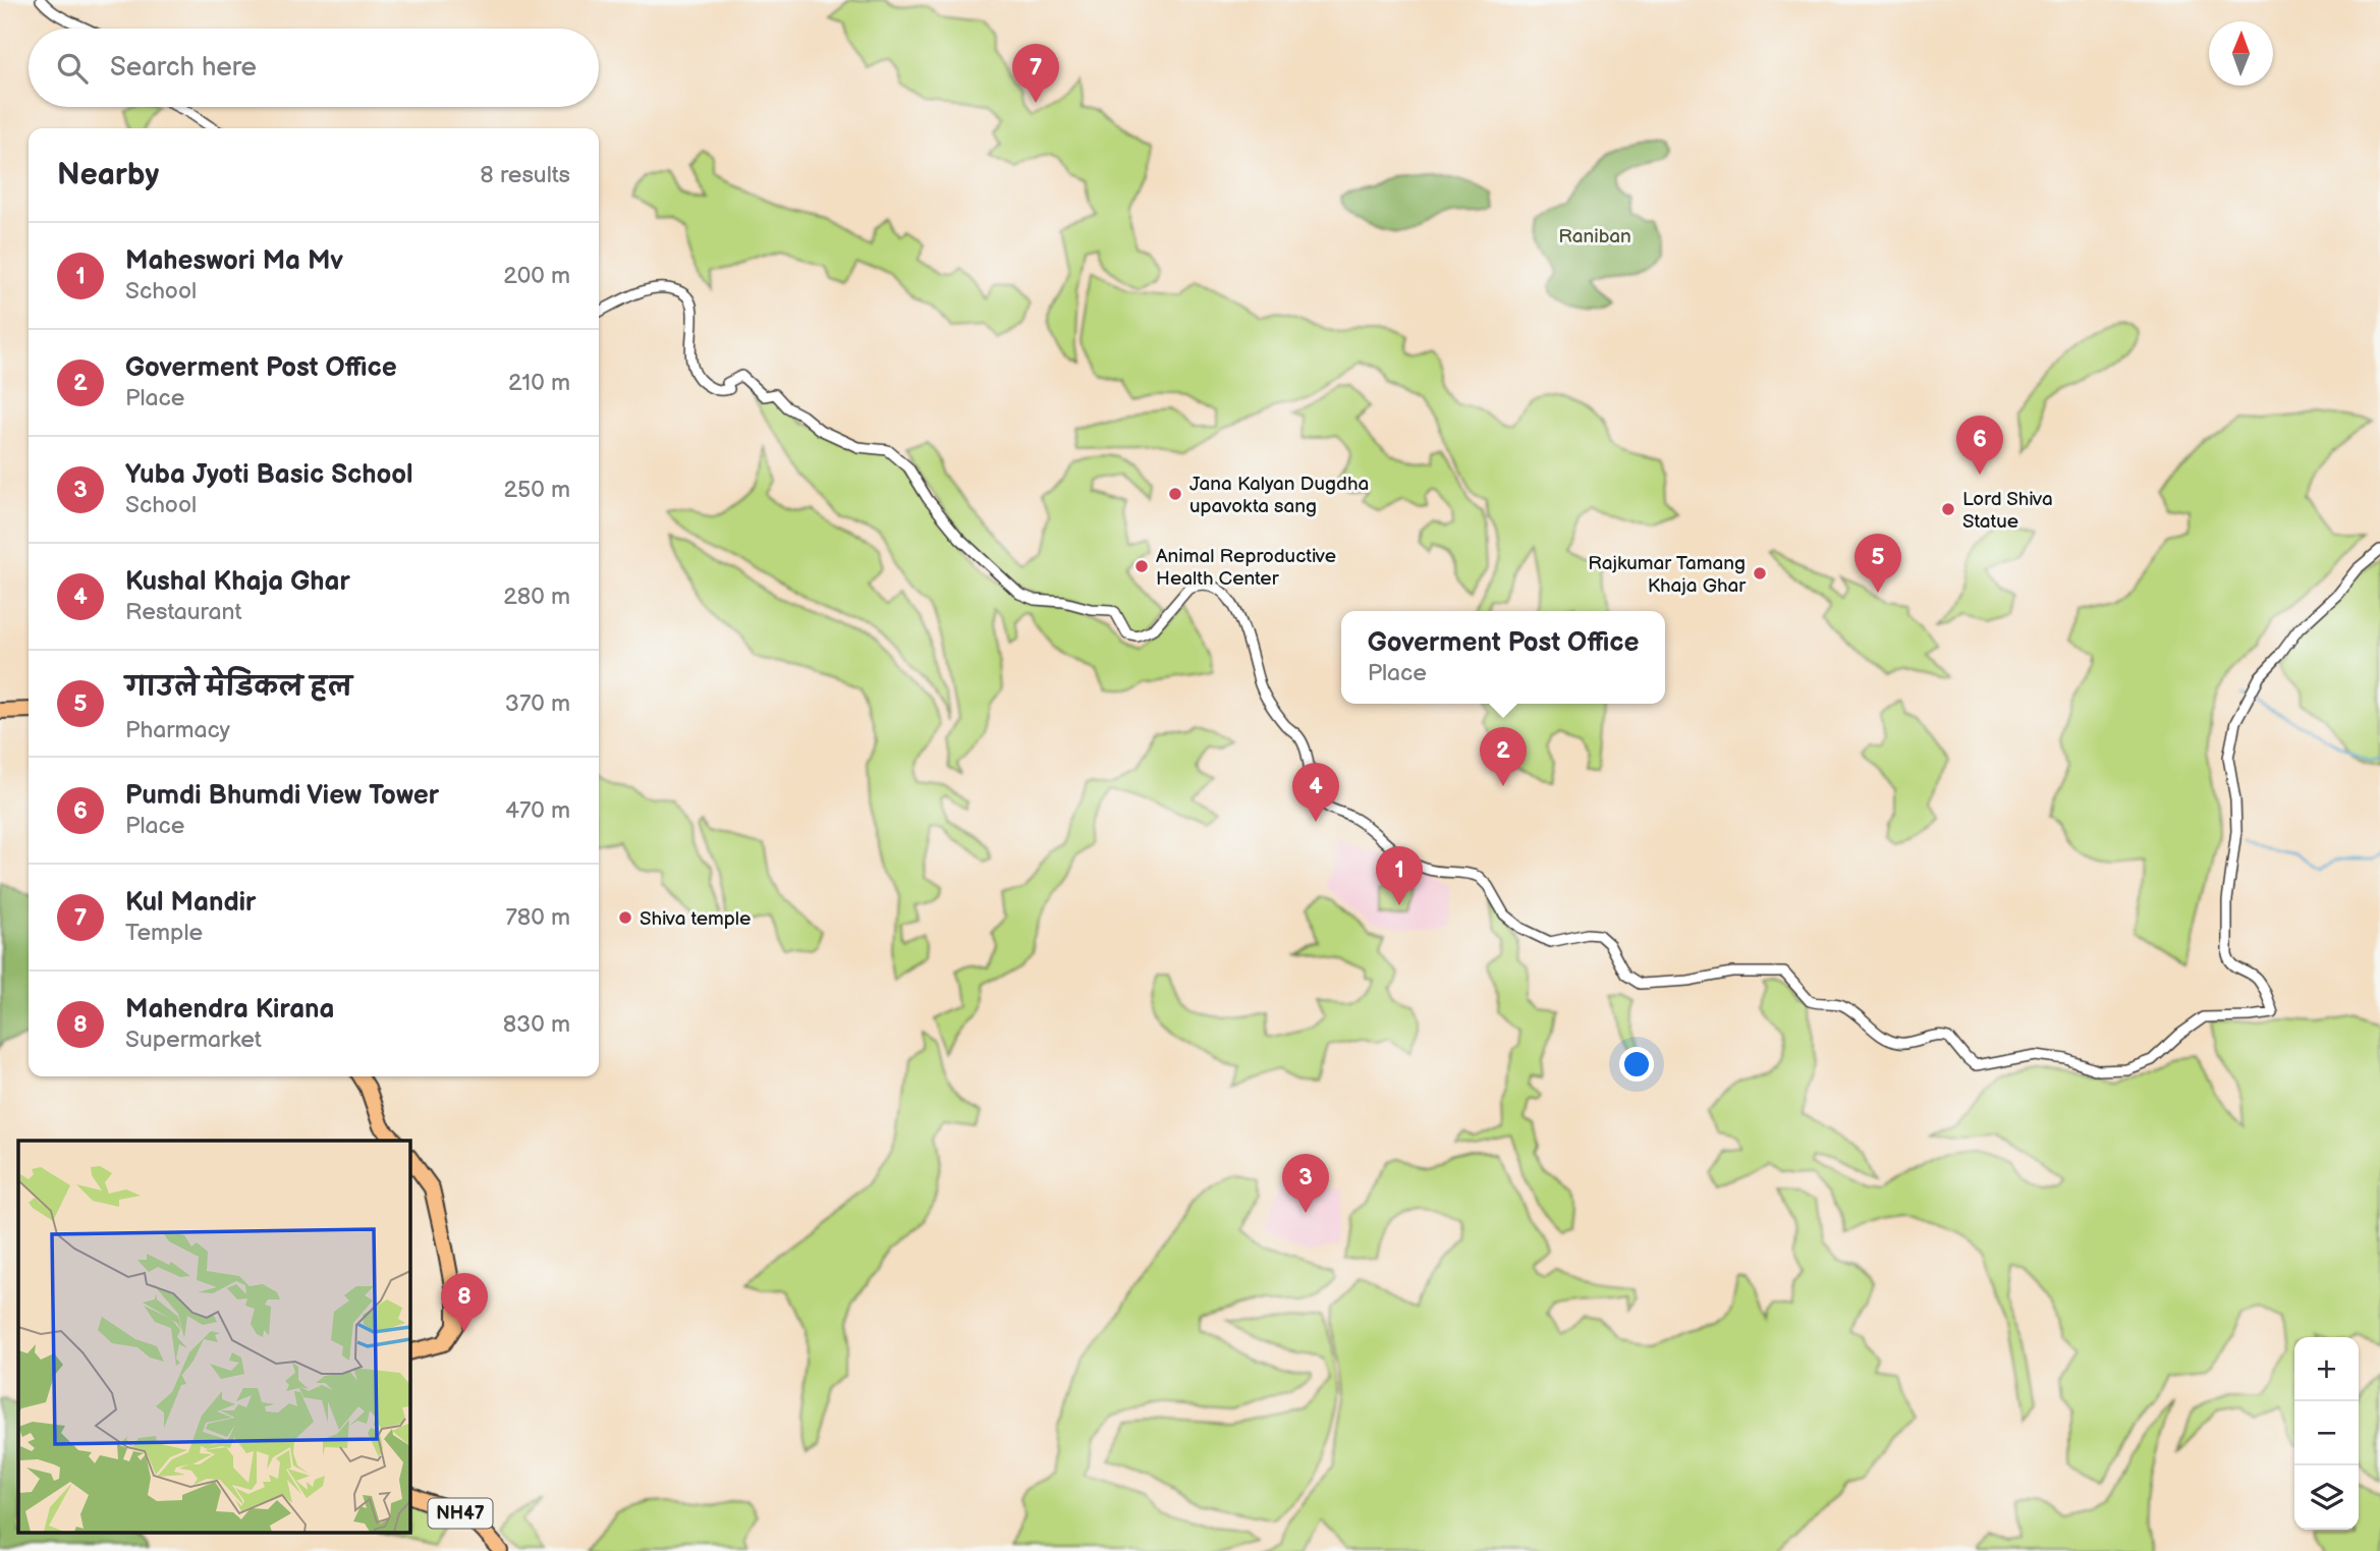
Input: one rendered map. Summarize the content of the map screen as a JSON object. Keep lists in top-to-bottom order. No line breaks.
{"streets":{"highway":["NH47"]},"parks":["Raniban"],"places":["Jana Kalyan Dugdha upavokta sang","Lord Shiva Statue","Animal Reproductive Health Center","Rajkumar Tamang Khaja Ghar","Shiva temple"],"north":"top","page":{"search":"Search here","pins":["7","6","5","2","4","1","3","8"],"heading":["Nearby","8 results"],"list":[{"mark":"1","name":"Maheswori Ma Mv","note":"School","value":"200 m"},{"mark":"2","name":"Goverment Post Office","note":"Place","value":"210 m"},{"mark":"3","name":"Yuba Jyoti Basic School","note":"School","value":"250 m"},{"mark":"4","name":"Kushal Khaja Ghar","note":"Restaurant","value":"280 m"},{"mark":"5","name":"गाउले मेडिकल हल","note":"Pharmacy","value":"370 m"},{"mark":"6","name":"Pumdi Bhumdi View Tower","note":"Place","value":"470 m"},{"mark":"7","name":"Kul Mandir","note":"Temple","value":"780 m"},{"mark":"8","name":"Mahendra Kirana","note":"Supermarket","value":"830 m"}],"popup":["Goverment Post Office","Place"],"map_buttons":["+","−"]}}
